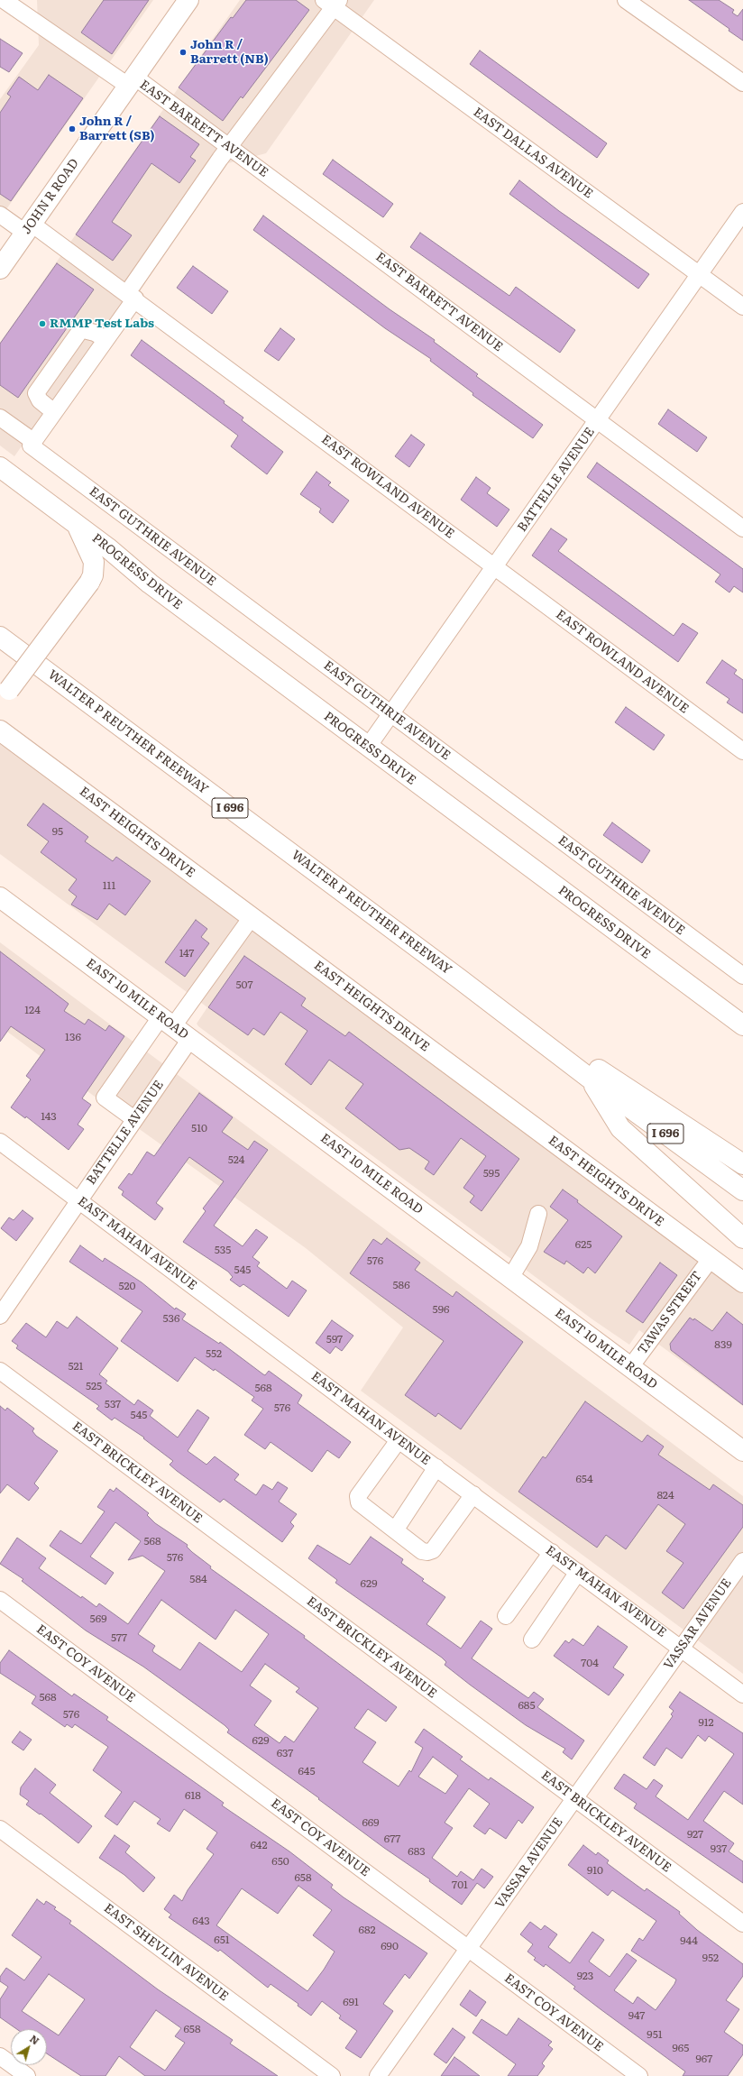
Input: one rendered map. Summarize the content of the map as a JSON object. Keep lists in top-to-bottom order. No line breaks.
{"streets":{"main road":["JOHN R ROAD","PROGRESS DRIVE","WALTER P REUTHER FREEWAY","I 696","EAST HEIGHTS DRIVE","EAST 10 MILE ROAD"],"street":["EAST BARRETT AVENUE","EAST DALLAS AVENUE","BATTELLE AVENUE","EAST ROWLAND AVENUE","EAST GUTHRIE AVENUE","EAST MAHAN AVENUE","TAWAS STREET","EAST BRICKLEY AVENUE","VASSAR AVENUE","EAST COY AVENUE","EAST SHEVLIN AVENUE"]},"crossings":[["EAST BARRETT AVENUE","JOHN R ROAD"],["EAST BARRETT AVENUE","BATTELLE AVENUE"],["EAST DALLAS AVENUE","BATTELLE AVENUE"],["JOHN R ROAD","EAST ROWLAND AVENUE"],["BATTELLE AVENUE","EAST ROWLAND AVENUE"],["BATTELLE AVENUE","EAST GUTHRIE AVENUE"],["BATTELLE AVENUE","PROGRESS DRIVE"],["BATTELLE AVENUE","EAST 10 MILE ROAD"],["BATTELLE AVENUE","EAST MAHAN AVENUE"],["EAST HEIGHTS DRIVE","TAWAS STREET"],["EAST 10 MILE ROAD","TAWAS STREET"],["EAST MAHAN AVENUE","VASSAR AVENUE"],["EAST BRICKLEY AVENUE","VASSAR AVENUE"],["VASSAR AVENUE","EAST COY AVENUE"]],"places":["John R / Barrett (NB)","John R / Barrett (SB)","RMMP Test Labs"],"house_numbers":["95","111","147","507","124","136","143","510","524","595","625","535","576","545","586","520","596","536","597","839","552","521","525","568","537","576","545","654","824","568","576","584","629","569","577","704","568","685","576","912","629","637","645","618","669","927","677","642","937","683","650","910","658","701","643","682","651","944","690","952","923","691","947","658","951","965","967"],"north":"top right"}
